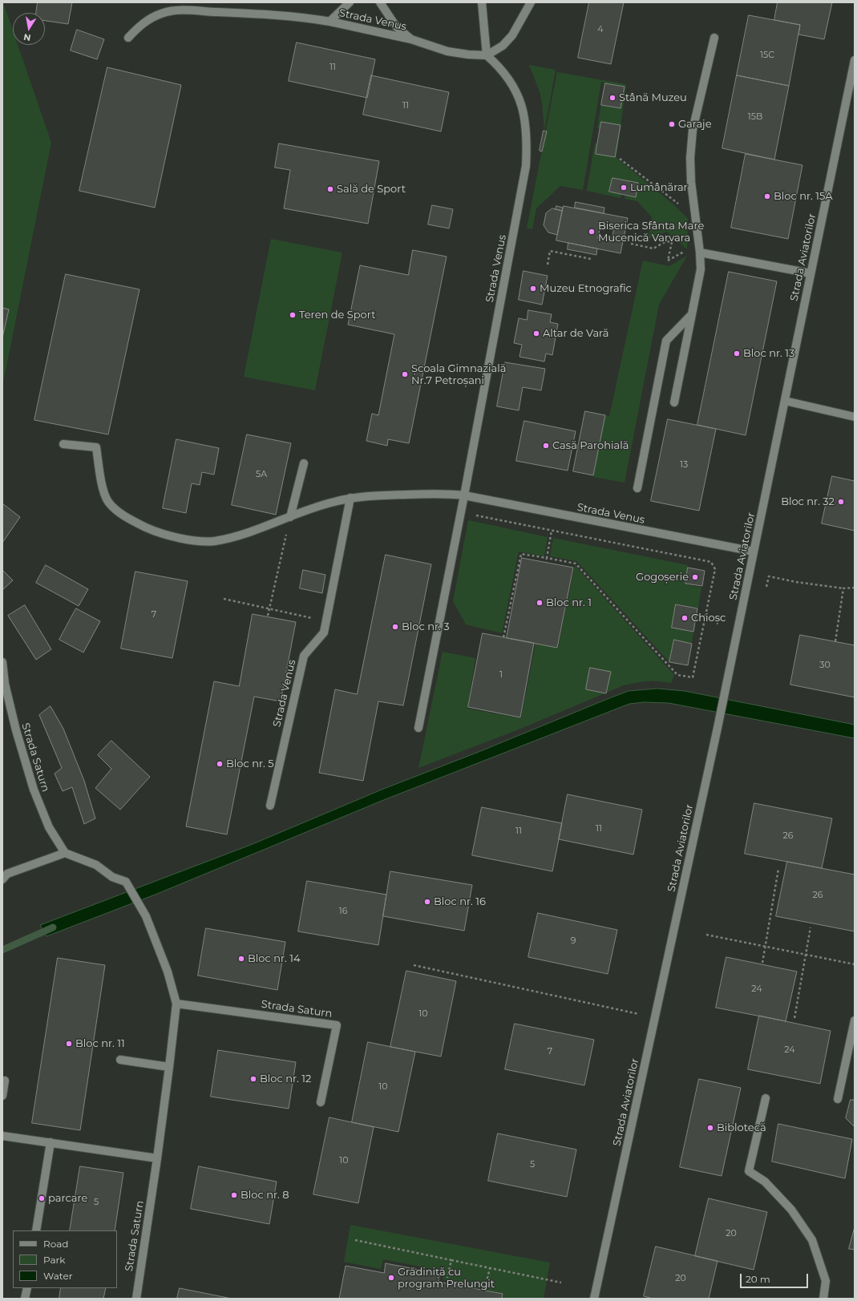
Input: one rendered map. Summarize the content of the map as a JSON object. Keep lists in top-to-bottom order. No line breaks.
{"streets":{"street":["Strada Venus","Strada Aviatorilor","Strada Saturn"]},"crossings":[["Strada Venus","Strada Aviatorilor"]],"places":["Stână Muzeu","Garaje","Lumânărar","Sală de Sport","Bloc nr. 15A","Biserica Sfânta Mare Mucenică Varvara","Muzeu Etnografic","Teren de Sport","Altar de Vară","Bloc nr. 13","Școala Gimnazială Nr.7 Petroșani","Casă Parohială","Bloc nr. 32","Gogoșerie","Bloc nr. 1","Chioșc","Bloc nr. 3","Bloc nr. 5","Bloc nr. 16","Bloc nr. 14","Bloc nr. 11","Bloc nr. 12","Biblotecă","Bloc nr. 8","parcare","Grădiniță cu program Prelungit"],"house_numbers":["4","15C","11","11","15B","13","5A","7","30","1","11","11","26","26","16","9","24","10","24","7","10","10","5","5","20","20"],"legend":["Road","Park","Water"],"scale_bar":"20 m","north":"bottom"}
